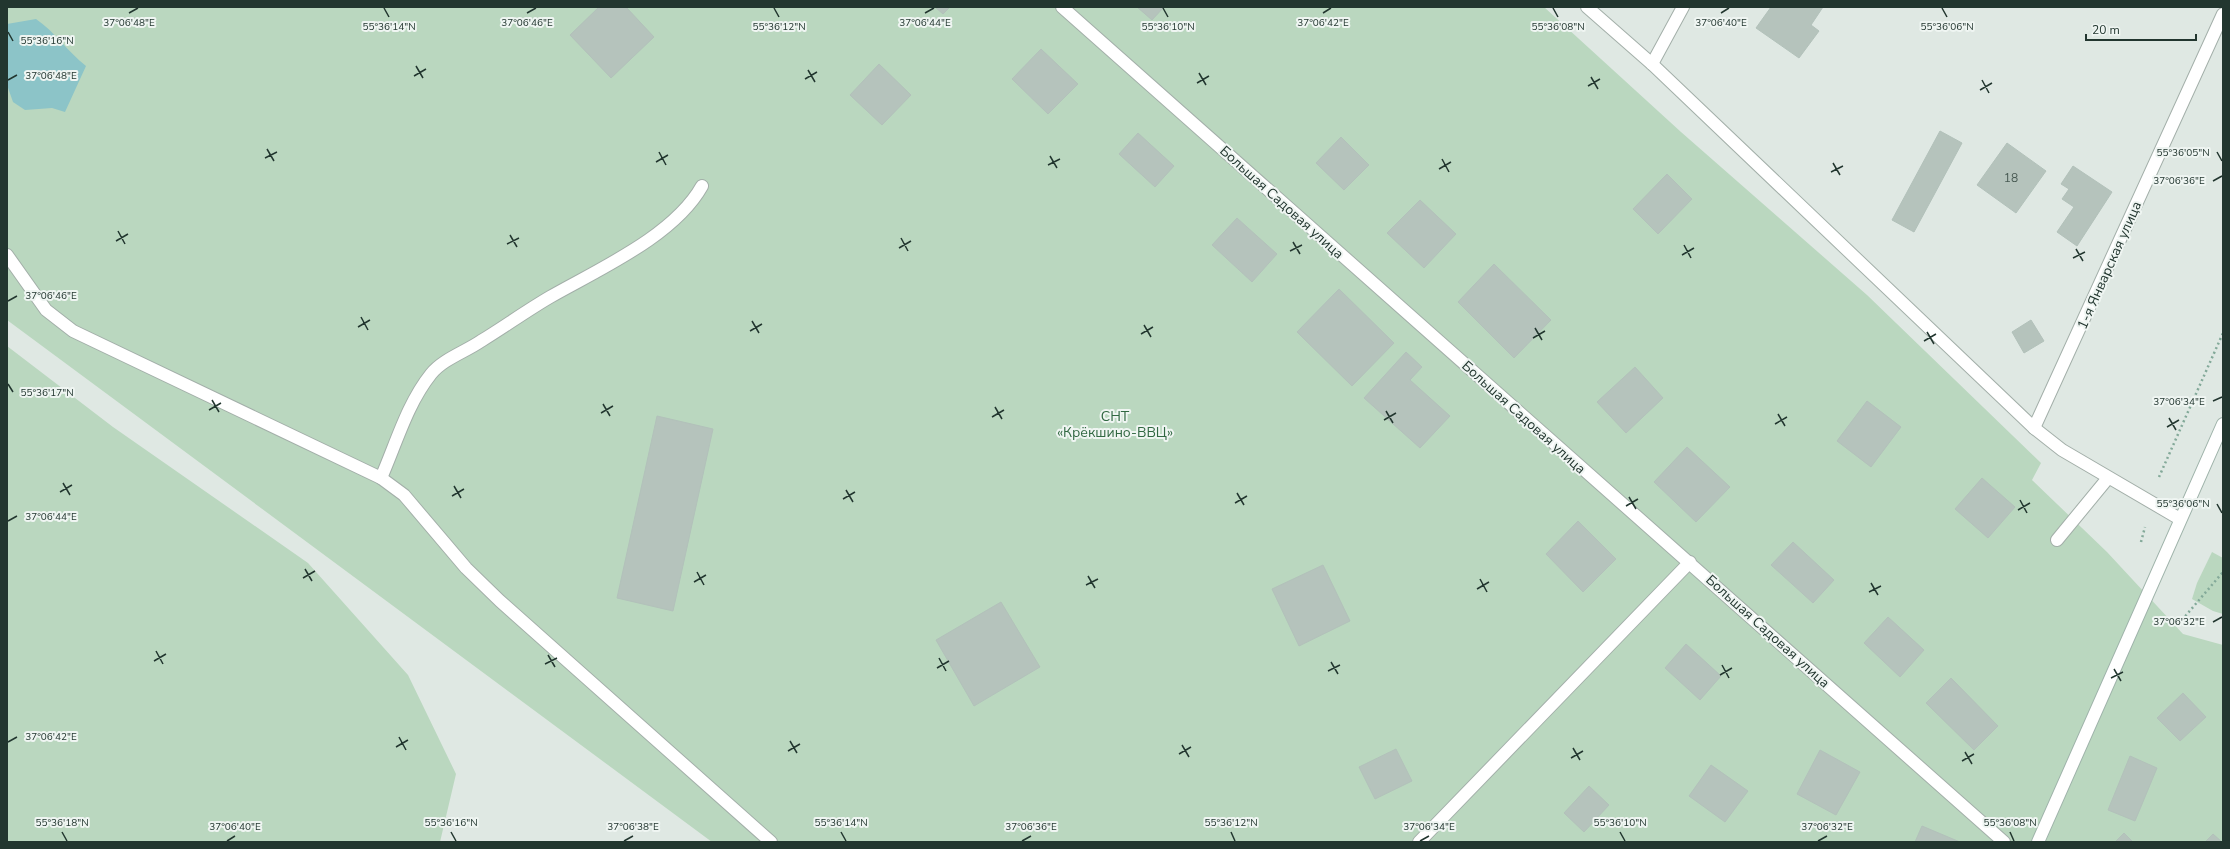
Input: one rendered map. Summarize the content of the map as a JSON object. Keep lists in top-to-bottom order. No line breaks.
{"streets":{"street":["Большая Садовая улица","1-я Январская улица"]},"parks":["СНТ «Крёкшино-ВВЦ»"],"house_numbers":["18"],"scale_bar":"20 m","coordinates":["37°06'48\"E","37°06'46\"E","37°06'44\"E","37°06'42\"E","37°06'40\"E","55°36'14\"N","55°36'12\"N","55°36'10\"N","55°36'08\"N","55°36'06\"N","55°36'16\"N","55°36'05\"N","37°06'36\"E","55°36'17\"N","37°06'34\"E","37°06'32\"E","55°36'18\"N","37°06'38\"E"]}
